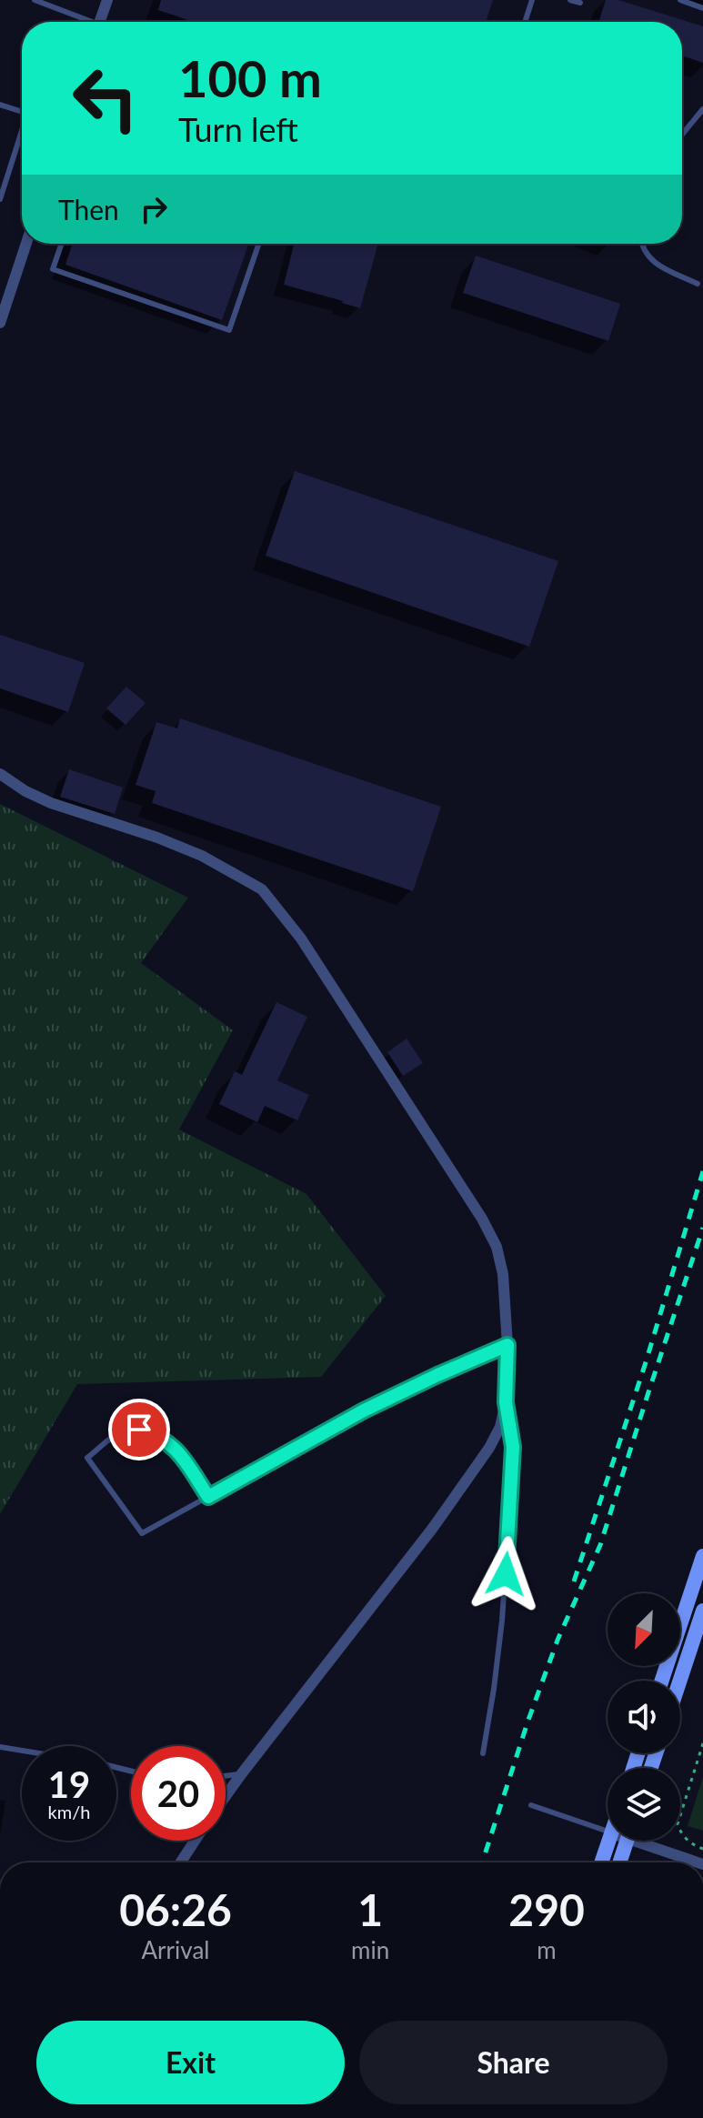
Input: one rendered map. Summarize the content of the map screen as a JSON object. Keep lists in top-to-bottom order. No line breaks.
{"north":"bottom left","page":{"turn":["100 m","Turn left"],"then":"Then","speed":"19 km/h","limit":"20","eta":["06:26","Arrival","1","min","290","m"],"buttons":["Exit","Share"]}}
